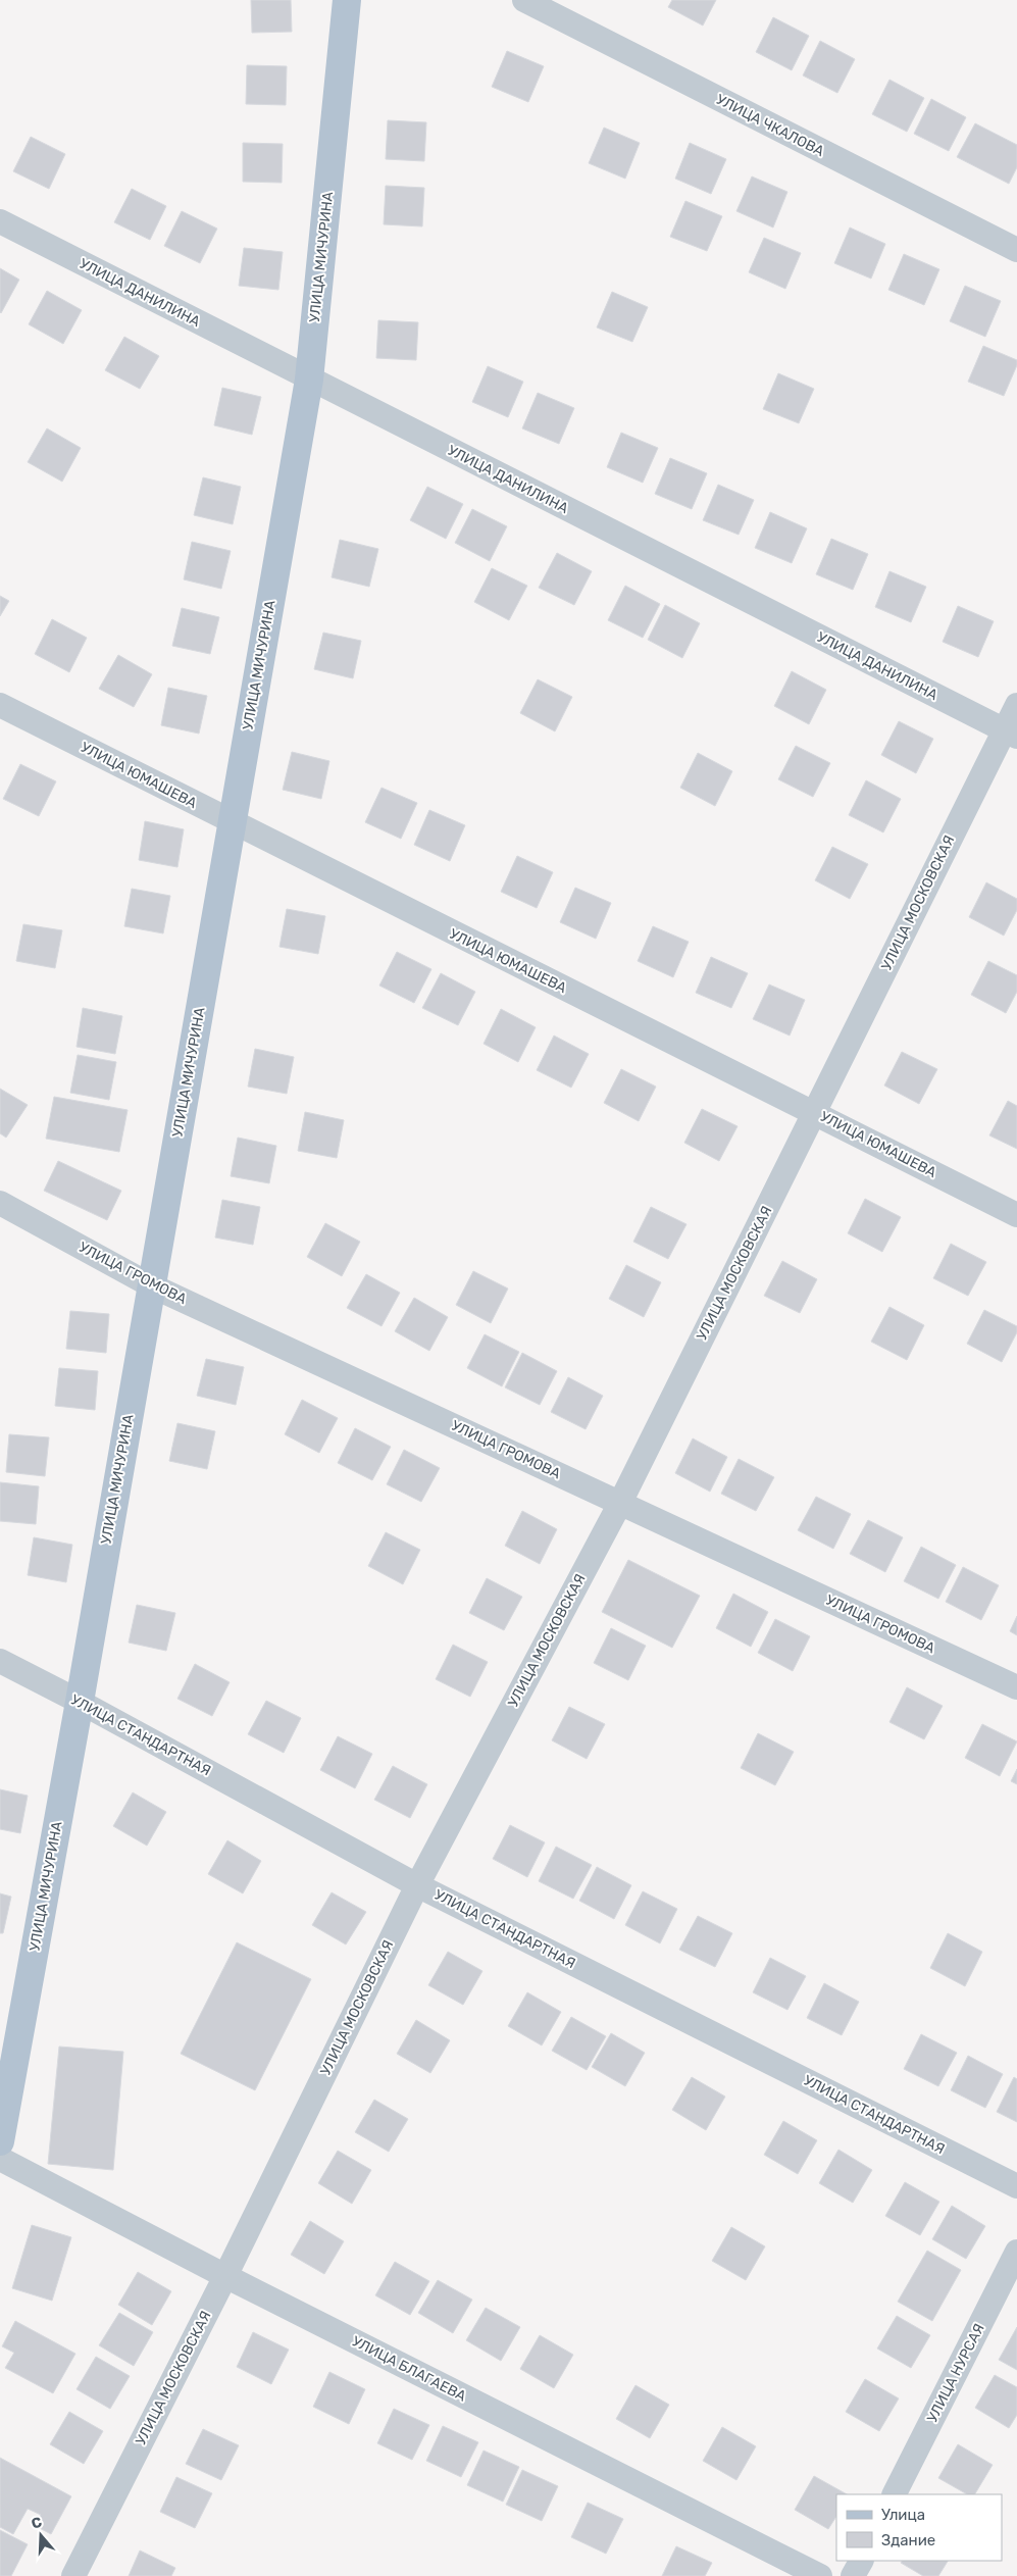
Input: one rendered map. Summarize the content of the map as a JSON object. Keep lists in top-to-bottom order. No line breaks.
{"streets":{"main road":["УЛИЦА МИЧУРИНА"],"street":["УЛИЦА ЧКАЛОВА","УЛИЦА ДАНИЛИНА","УЛИЦА ЮМАШЕВА","УЛИЦА МОСКОВСКАЯ","УЛИЦА ГРОМОВА","УЛИЦА СТАНДАРТНАЯ","УЛИЦА БЛАГАЕВА","УЛИЦА НУРСАЯ"]},"crossings":[["УЛИЦА МИЧУРИНА","УЛИЦА ДАНИЛИНА"],["УЛИЦА МИЧУРИНА","УЛИЦА ЮМАШЕВА"],["УЛИЦА МИЧУРИНА","УЛИЦА ГРОМОВА"],["УЛИЦА МИЧУРИНА","УЛИЦА СТАНДАРТНАЯ"],["УЛИЦА ДАНИЛИНА","УЛИЦА МОСКОВСКАЯ"],["УЛИЦА ЮМАШЕВА","УЛИЦА МОСКОВСКАЯ"],["УЛИЦА МОСКОВСКАЯ","УЛИЦА ГРОМОВА"],["УЛИЦА МОСКОВСКАЯ","УЛИЦА СТАНДАРТНАЯ"],["УЛИЦА МОСКОВСКАЯ","УЛИЦА БЛАГАЕВА"]],"legend":["Улица","Здание"],"north":"top"}
